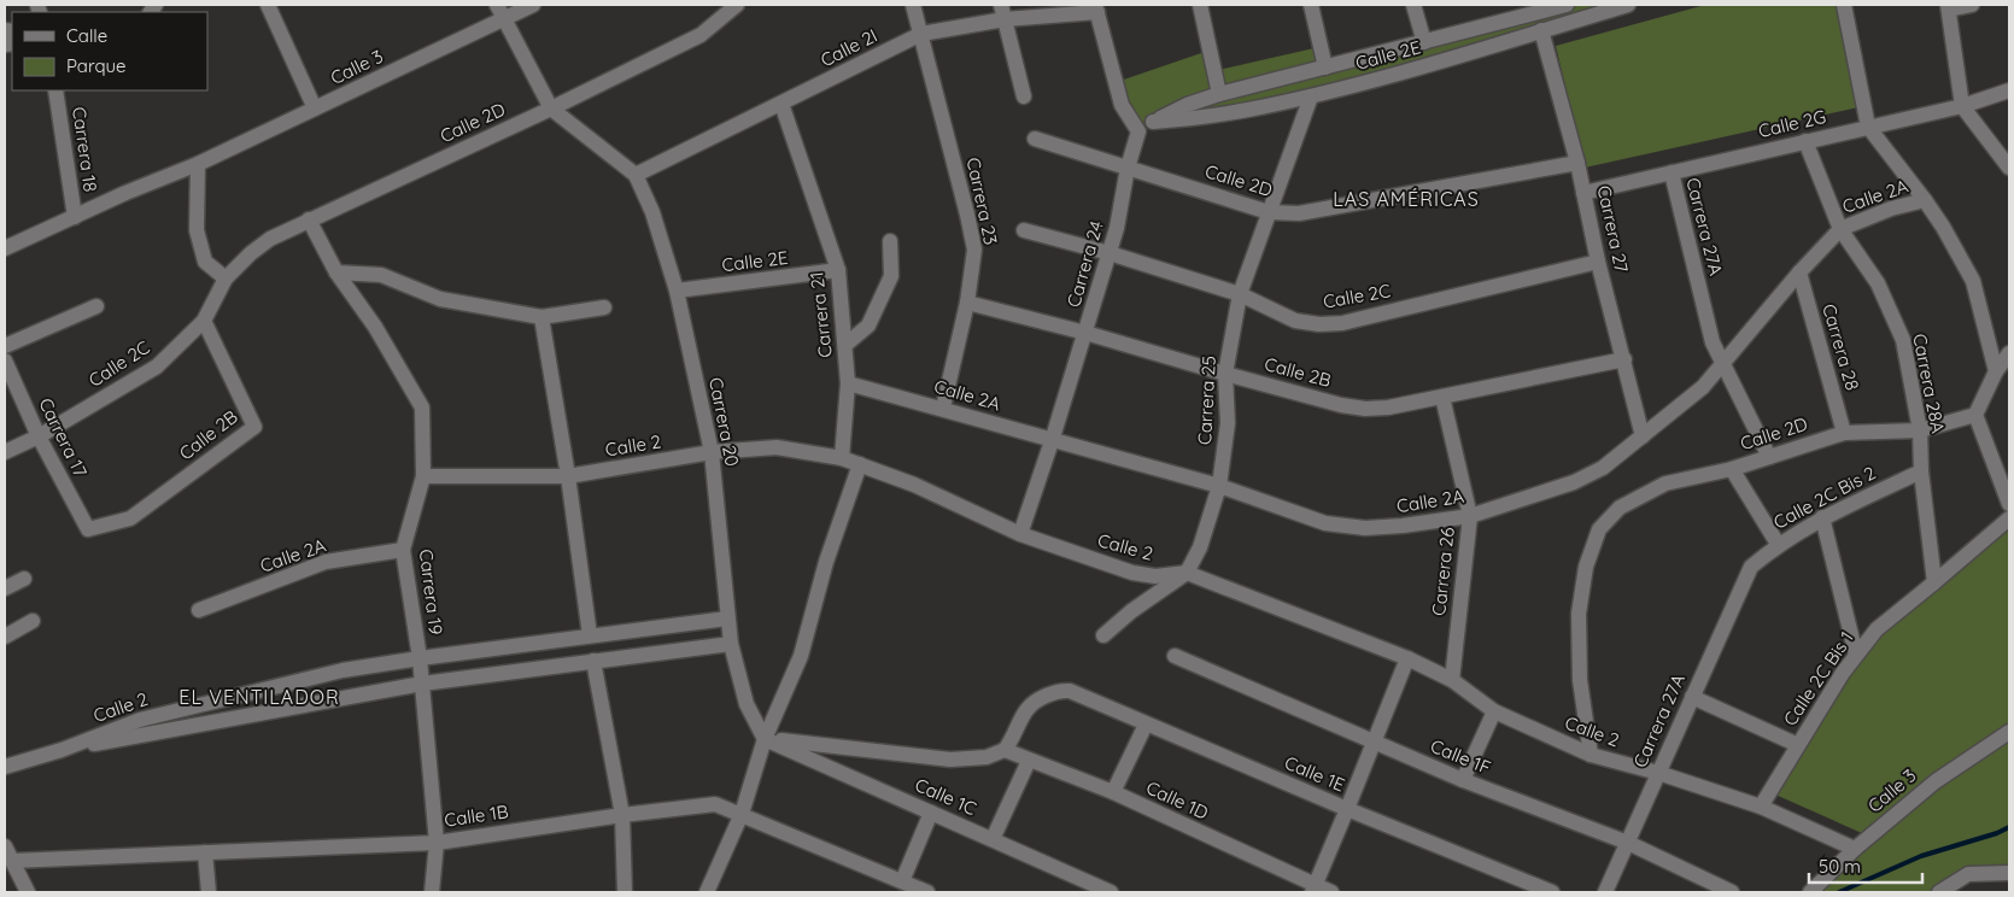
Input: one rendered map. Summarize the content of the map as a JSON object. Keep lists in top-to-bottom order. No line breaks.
{"streets":{"street":["Calle 2I","Calle 2E","Calle 3","Calle 2D","Calle 2G","Carrera 18","Calle 2A","Carrera 23","Carrera 27A","Carrera 27","Carrera 24","Calle 2C","Carrera 21","Carrera 28","Calle 2B","Carrera 28A","Carrera 25","Carrera 20","Carrera 17","Calle 2","Calle 2C Bis 2","Carrera 26","Carrera 19","Calle 2C Bis 1","Calle 1F","Calle 1E","Calle 1C","Calle 1D","Calle 1B"]},"crossings":[["Calle 2I","Carrera 23"],["Calle 2I","Carrera 21"],["Calle 2I","Carrera 20"],["Calle 2E","Carrera 27"],["Calle 2E","Carrera 24"],["Calle 2E","Carrera 21"],["Calle 2E","Carrera 25"],["Calle 2E","Carrera 20"],["Calle 3","Carrera 18"],["Calle 3","Carrera 20"],["Calle 3","Calle 2"],["Calle 2D","Carrera 27A"],["Calle 2D","Carrera 27"],["Calle 2D","Carrera 24"],["Calle 2D","Calle 2C"],["Calle 2D","Carrera 28"],["Calle 2D","Carrera 28A"],["Calle 2D","Carrera 25"],["Calle 2D","Carrera 20"],["Calle 2D","Calle 2"],["Calle 2D","Carrera 19"],["Calle 2G","Carrera 27A"],["Calle 2G","Carrera 27"],["Calle 2G","Carrera 28A"],["Calle 2A","Carrera 23"],["Calle 2A","Carrera 27A"],["Calle 2A","Carrera 27"],["Calle 2A","Carrera 24"],["Calle 2A","Carrera 21"],["Calle 2A","Carrera 28"],["Calle 2A","Carrera 28A"],["Calle 2A","Carrera 25"],["Calle 2A","Carrera 26"],["Calle 2A","Carrera 19"],["Carrera 23","Calle 2B"],["Carrera 27A","Calle 2"],["Carrera 27A","Calle 2C Bis 2"],["Carrera 27A","Calle 1F"],["Carrera 27","Calle 2C"],["Carrera 27","Calle 2B"],["Carrera 24","Calle 2C"],["Carrera 24","Calle 2B"],["Carrera 24","Calle 2"],["Calle 2C","Calle 2B"],["Calle 2C","Carrera 25"],["Calle 2C","Carrera 17"],["Carrera 21","Calle 2"],["Calle 2B","Carrera 25"],["Calle 2B","Carrera 17"],["Calle 2B","Carrera 26"],["Carrera 28A","Calle 2C Bis 2"],["Carrera 28A","Calle 2C Bis 1"],["Carrera 25","Calle 2"],["Carrera 20","Calle 2"],["Carrera 20","Calle 1C"],["Calle 2","Carrera 26"],["Calle 2","Carrera 19"],["Calle 2","Calle 2C Bis 1"],["Carrera 19","Calle 1B"],["Calle 1E","Calle 1D"]],"districts":["LAS AMÉRICAS","EL VENTILADOR"],"legend":["Calle","Parque"],"scale_bar":"50 m"}
